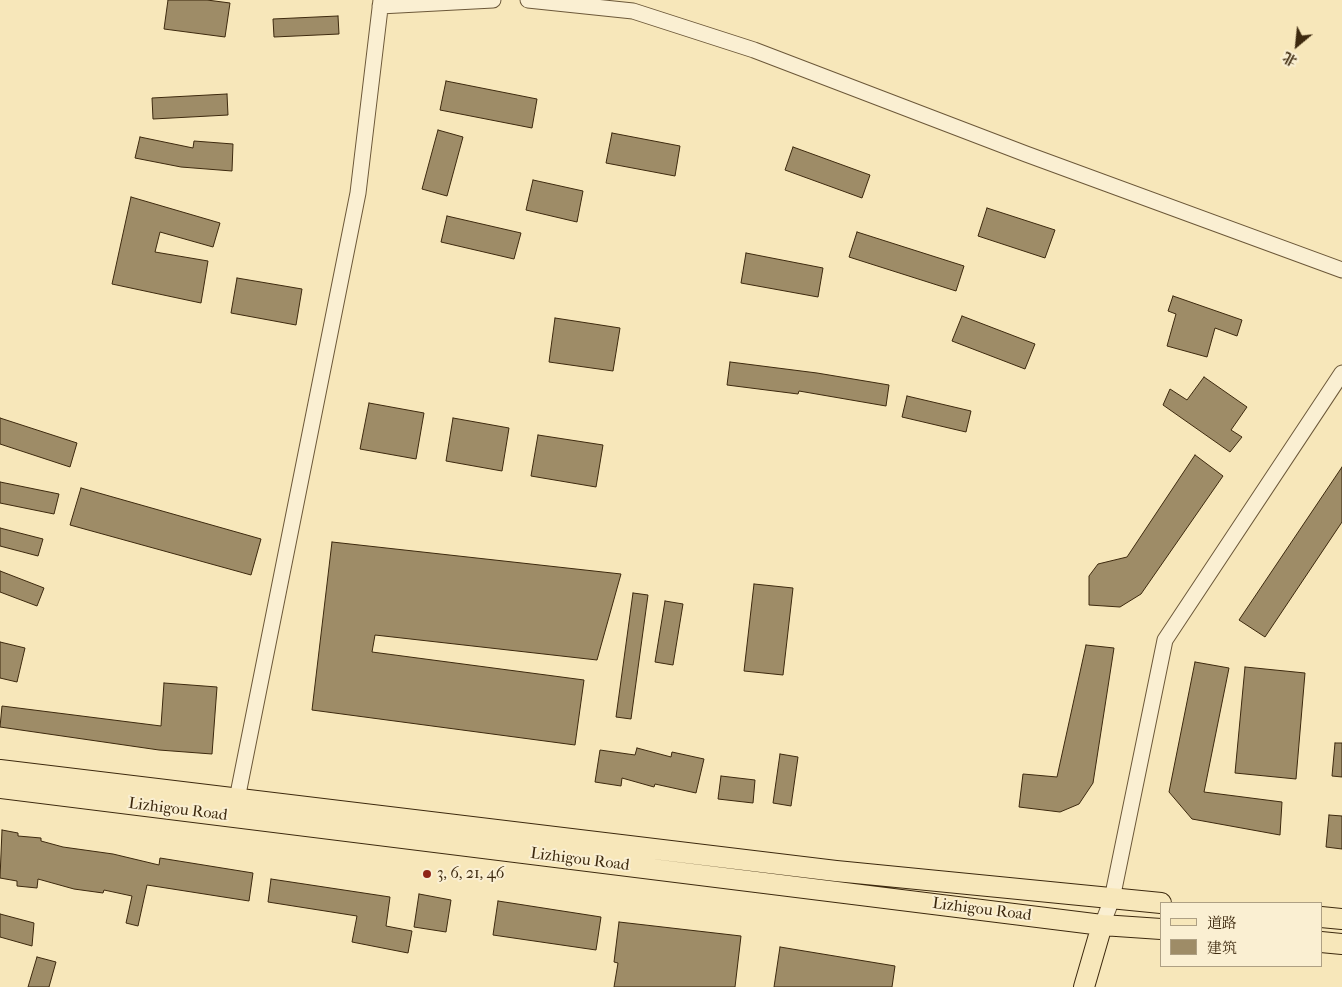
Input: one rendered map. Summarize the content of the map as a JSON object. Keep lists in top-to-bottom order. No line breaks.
{"streets":{"main road":["Lizhigou Road"]},"places":["3, 6, 21, 46"],"legend":["道路","建筑"],"north":"bottom left"}
